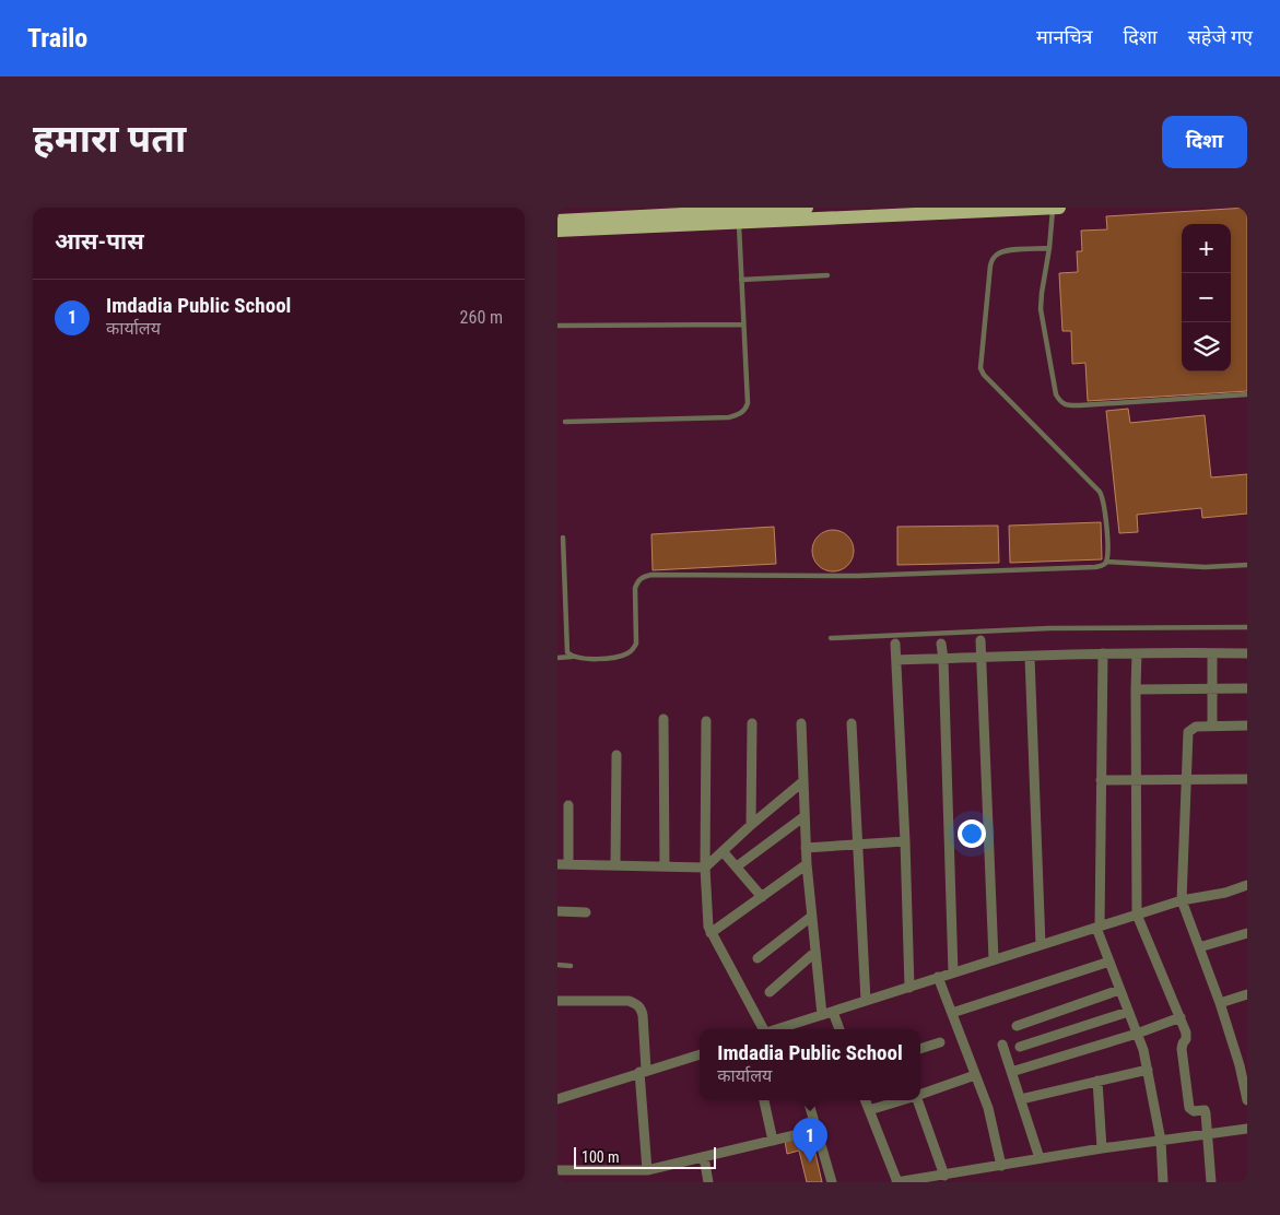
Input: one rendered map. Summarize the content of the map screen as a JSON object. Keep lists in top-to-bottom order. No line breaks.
{"scale_bar":"100 m","page":{"header":"Trailo","nav":["मानचित्र","दिशा","सहेजे गए"],"buttons":"दिशा","title":"हमारा पता","heading":"आस-पास","map_buttons":["+","−"],"list":[{"mark":"1","name":"Imdadia Public School","note":"कार्यालय","value":"260 m"}],"popup":["Imdadia Public School","कार्यालय"],"pins":"1","scale":"100 m"}}
